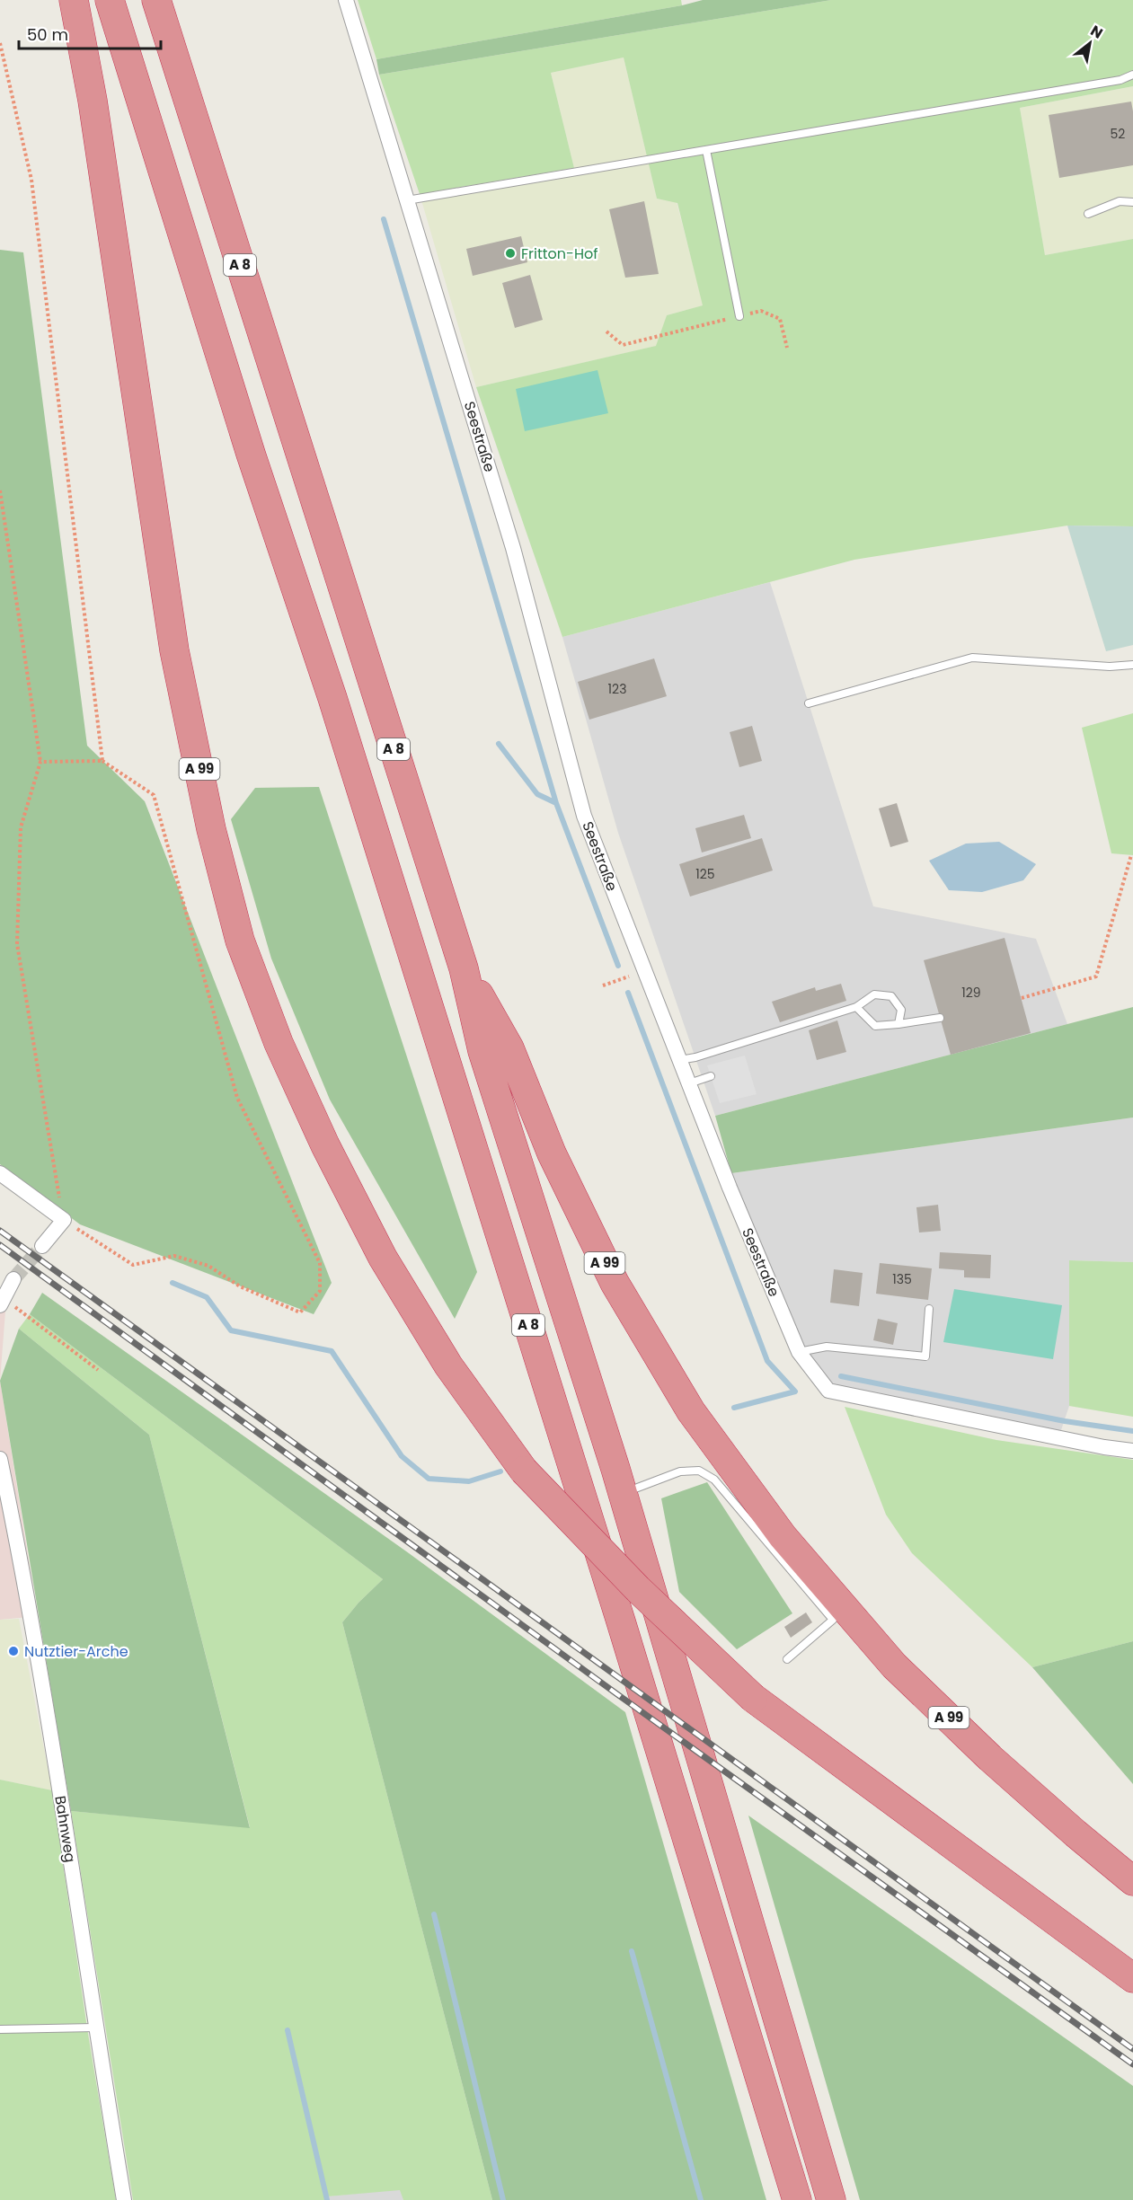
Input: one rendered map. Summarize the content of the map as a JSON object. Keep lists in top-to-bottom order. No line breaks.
{"streets":{"highway":["A 8","A 99"],"street":["Seestraße","Bahnweg"]},"crossings":[["A 8","A 99"]],"places":["Fritton-Hof","Nutztier-Arche"],"house_numbers":["52","123","125","129","135"],"scale_bar":"50 m","north":"top right"}
